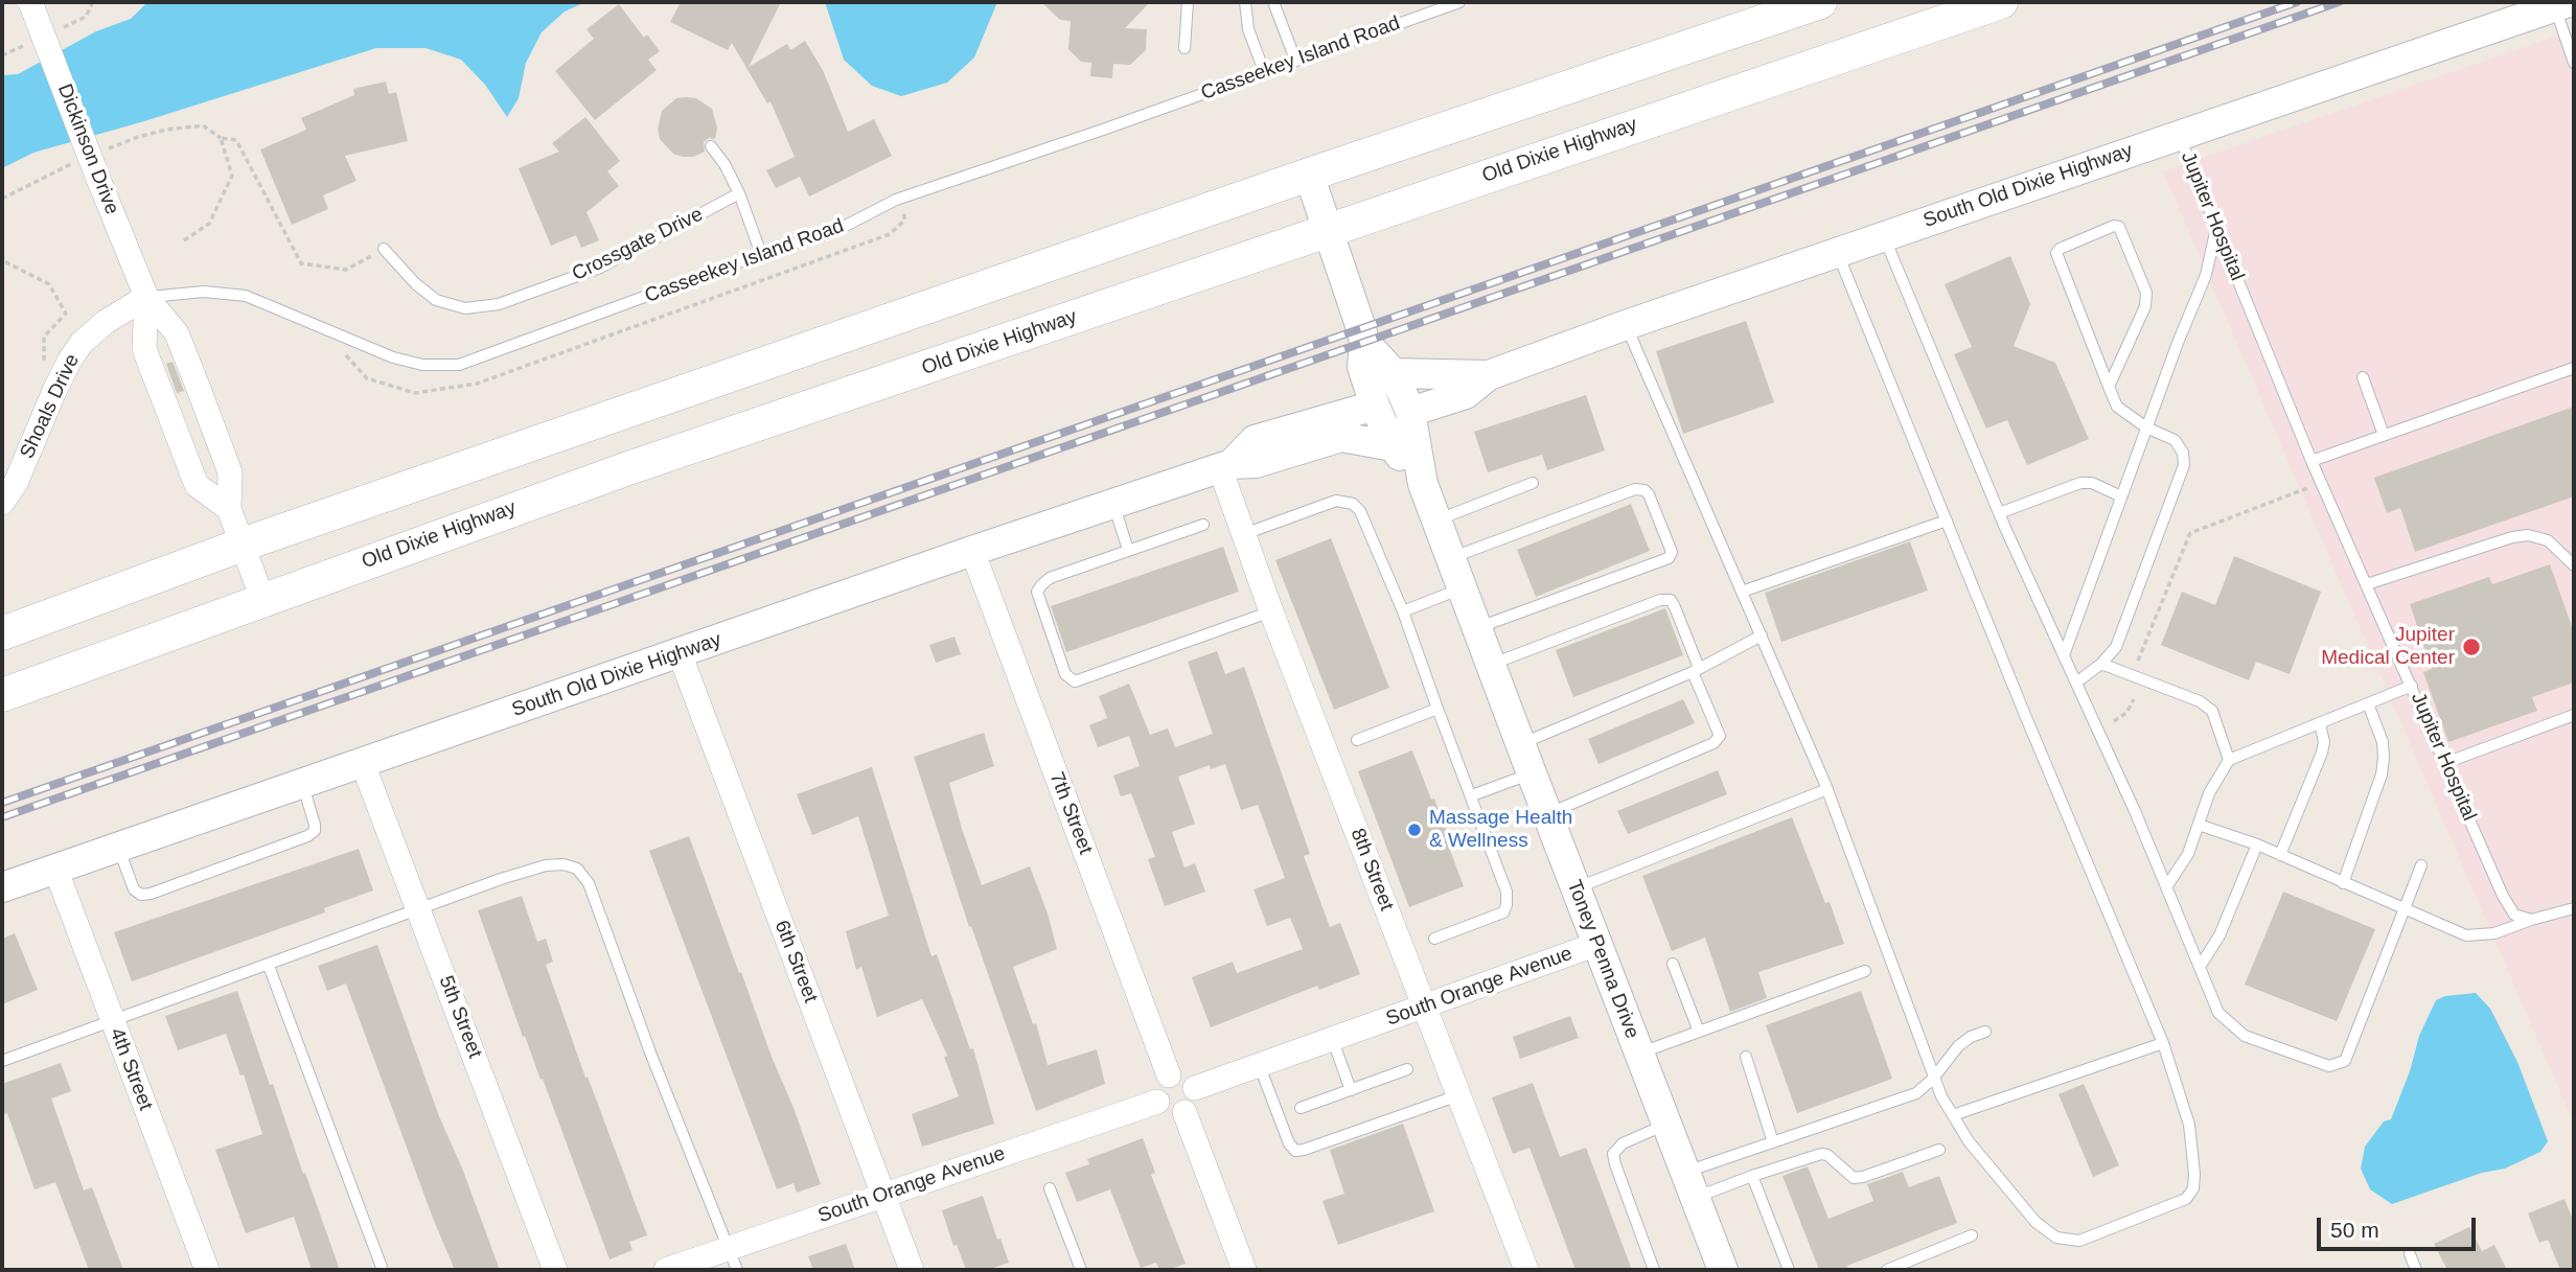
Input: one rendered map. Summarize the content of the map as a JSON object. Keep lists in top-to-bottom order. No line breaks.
{"streets":{"main road":["Old Dixie Highway"],"street":["Dickinson Drive","South Old Dixie Highway","Shoals Drive","7th Street","8th Street","Toney Penna Drive","6th Street","South Orange Avenue","5th Street","4th Street"],"lane":["Casseekey Island Road","Jupiter Hospital","Crossgate Drive"]},"crossings":[["Casseekey Island Road","Dickinson Drive"],["Casseekey Island Road","Shoals Drive"],["Dickinson Drive","Old Dixie Highway"],["Dickinson Drive","Shoals Drive"],["Old Dixie Highway","Toney Penna Drive"],["South Old Dixie Highway","Jupiter Hospital"],["South Old Dixie Highway","7th Street"],["South Old Dixie Highway","8th Street"],["South Old Dixie Highway","Toney Penna Drive"],["South Old Dixie Highway","6th Street"],["South Old Dixie Highway","5th Street"],["South Old Dixie Highway","4th Street"],["7th Street","South Orange Avenue"],["8th Street","South Orange Avenue"],["Toney Penna Drive","South Orange Avenue"],["6th Street","South Orange Avenue"]],"places":["Jupiter Medical Center","Massage Health & Wellness"],"scale_bar":"50 m"}
